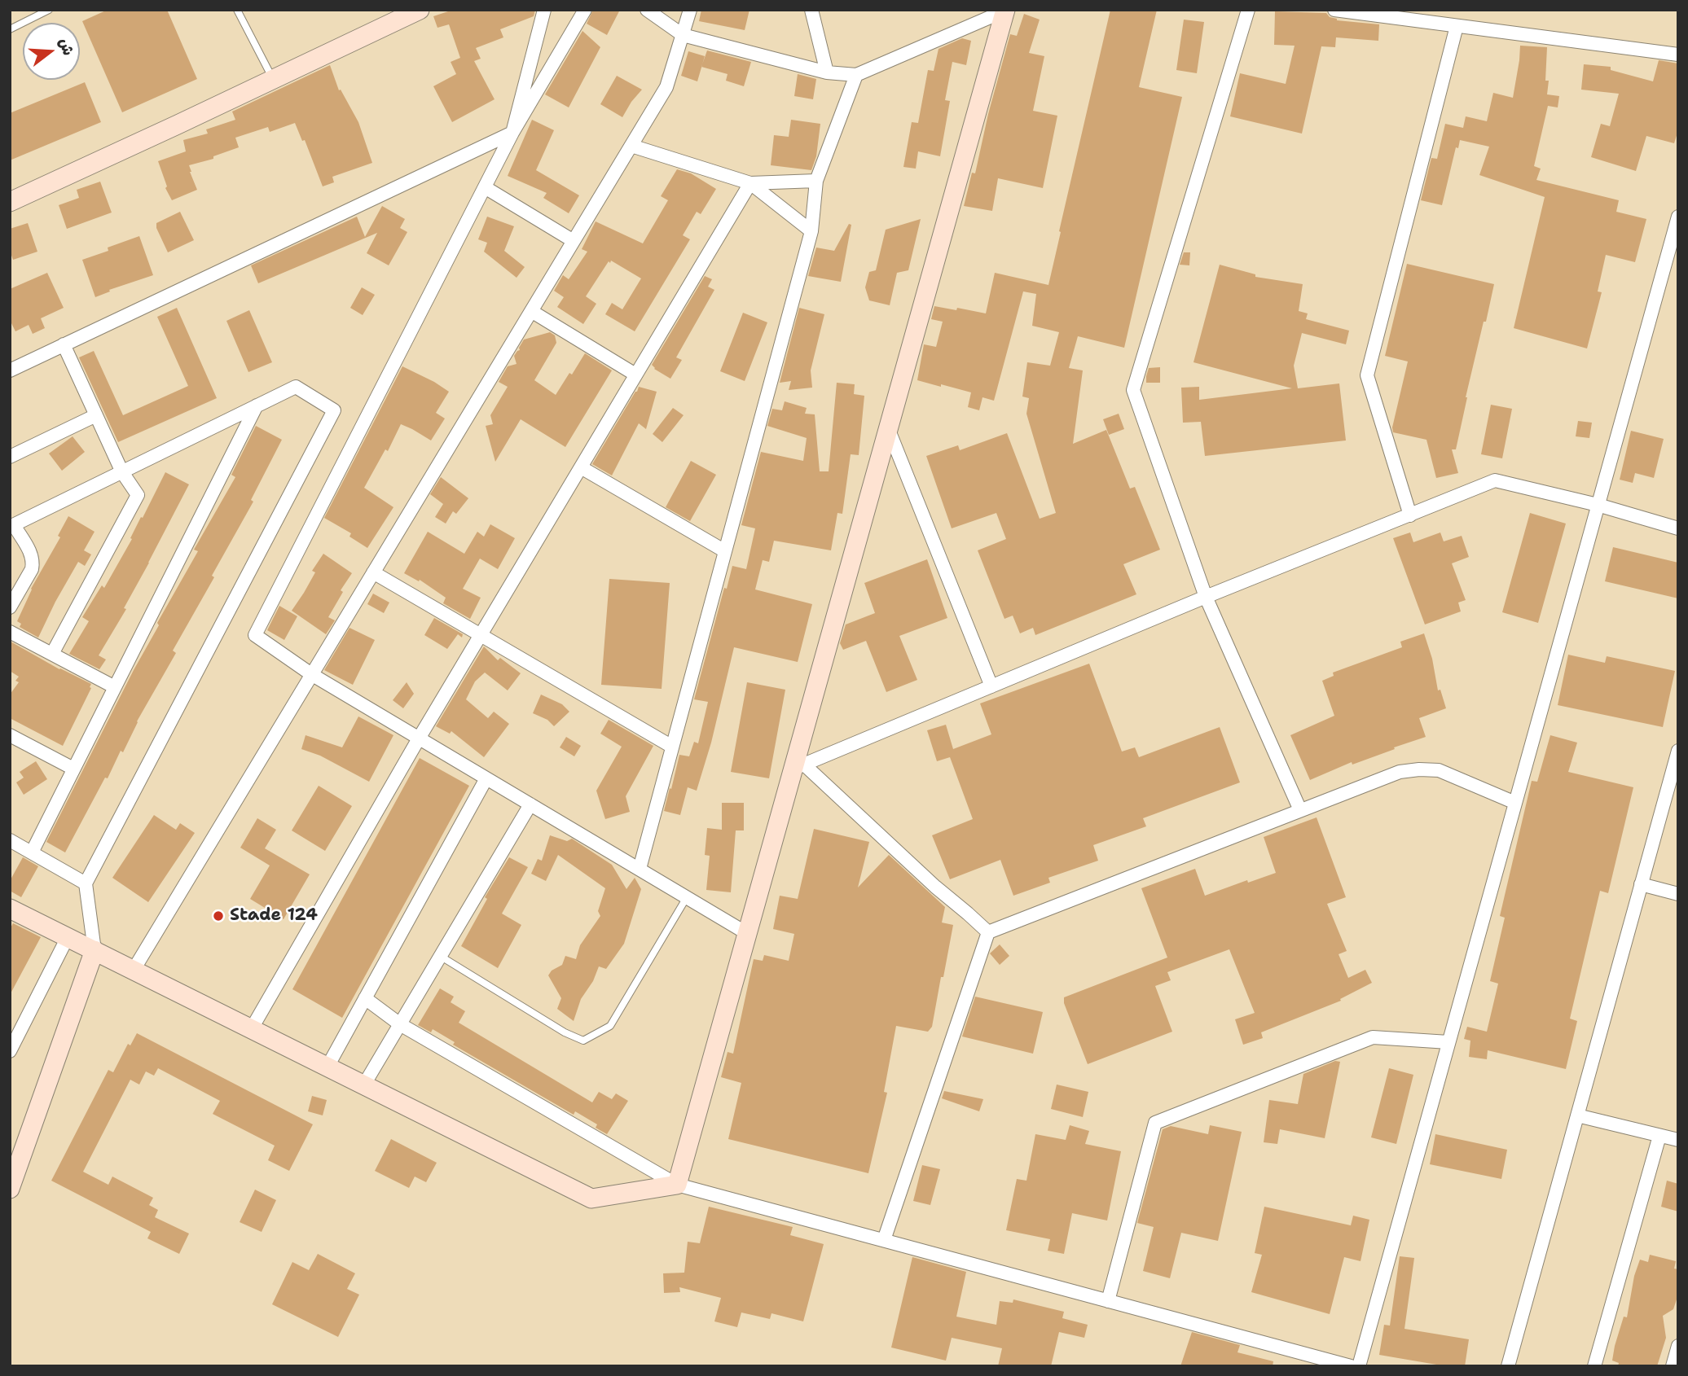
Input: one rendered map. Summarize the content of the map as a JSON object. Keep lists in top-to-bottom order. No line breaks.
{"places":["Stade 124"],"north":"right"}
